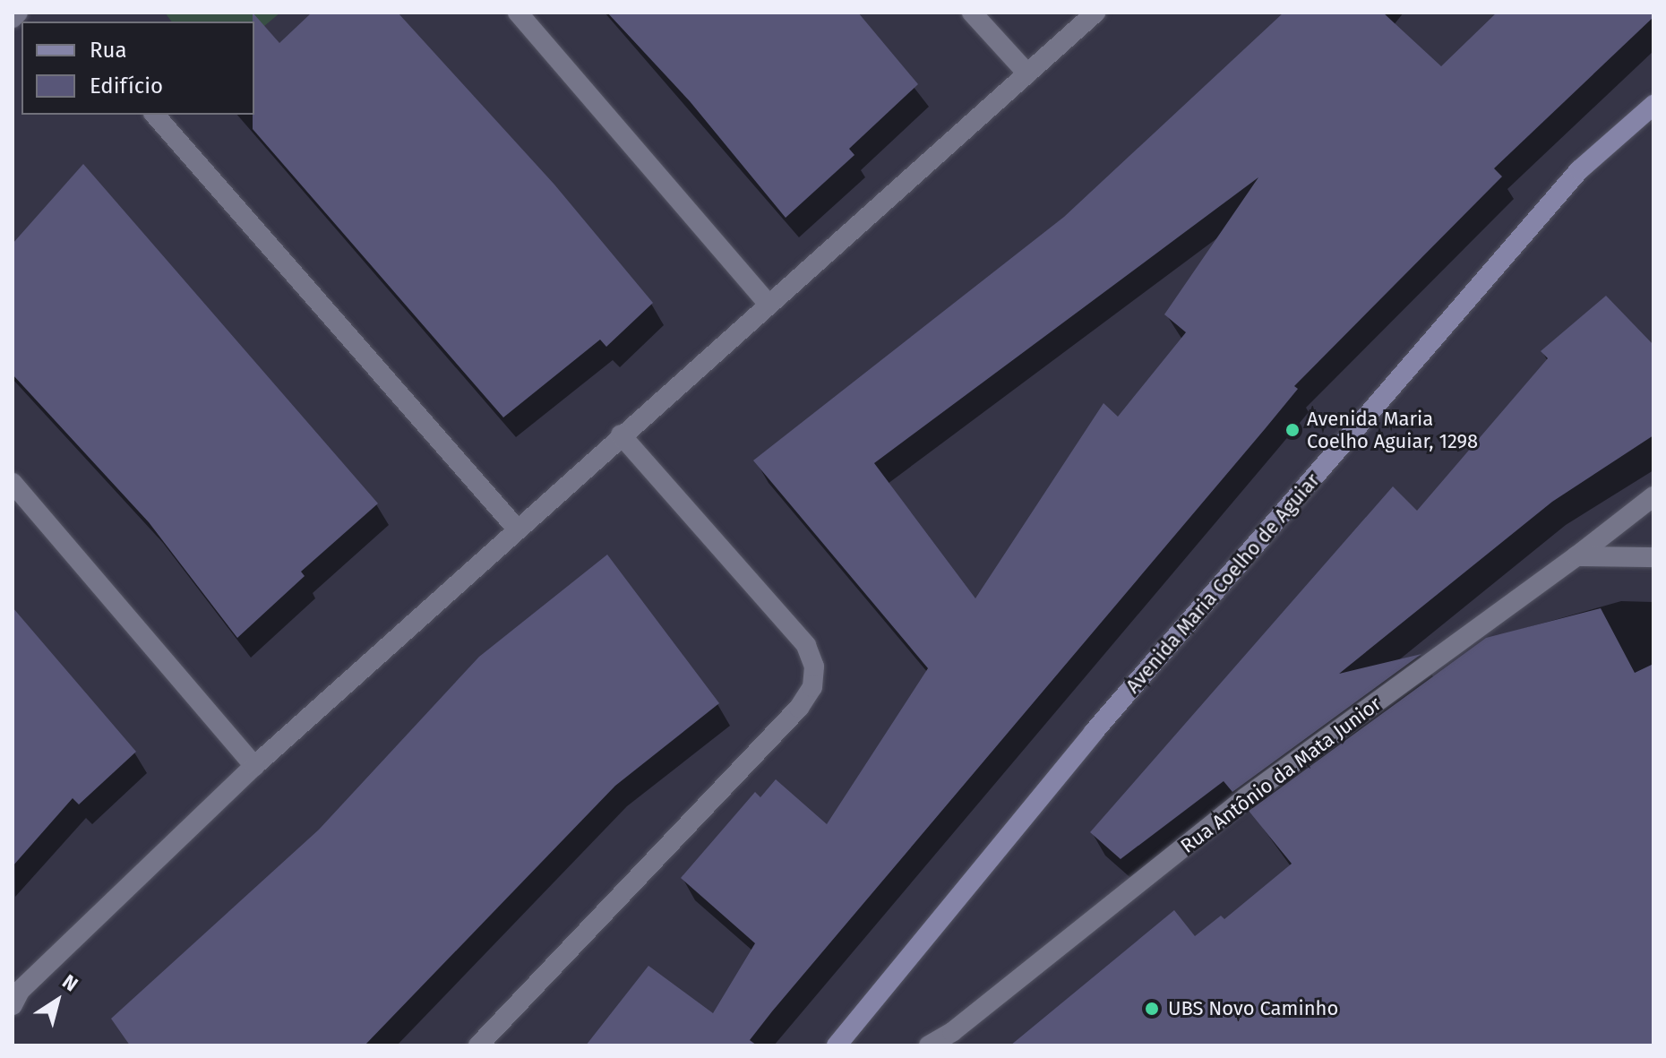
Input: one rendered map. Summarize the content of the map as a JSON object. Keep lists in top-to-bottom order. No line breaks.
{"streets":{"main road":["Avenida Maria Coelho de Aguiar"],"street":["Rua Antônio da Mata Junior"]},"places":["Avenida Maria Coelho Aguiar, 1298","UBS Novo Caminho"],"legend":["Rua","Edifício"],"north":"top right"}
